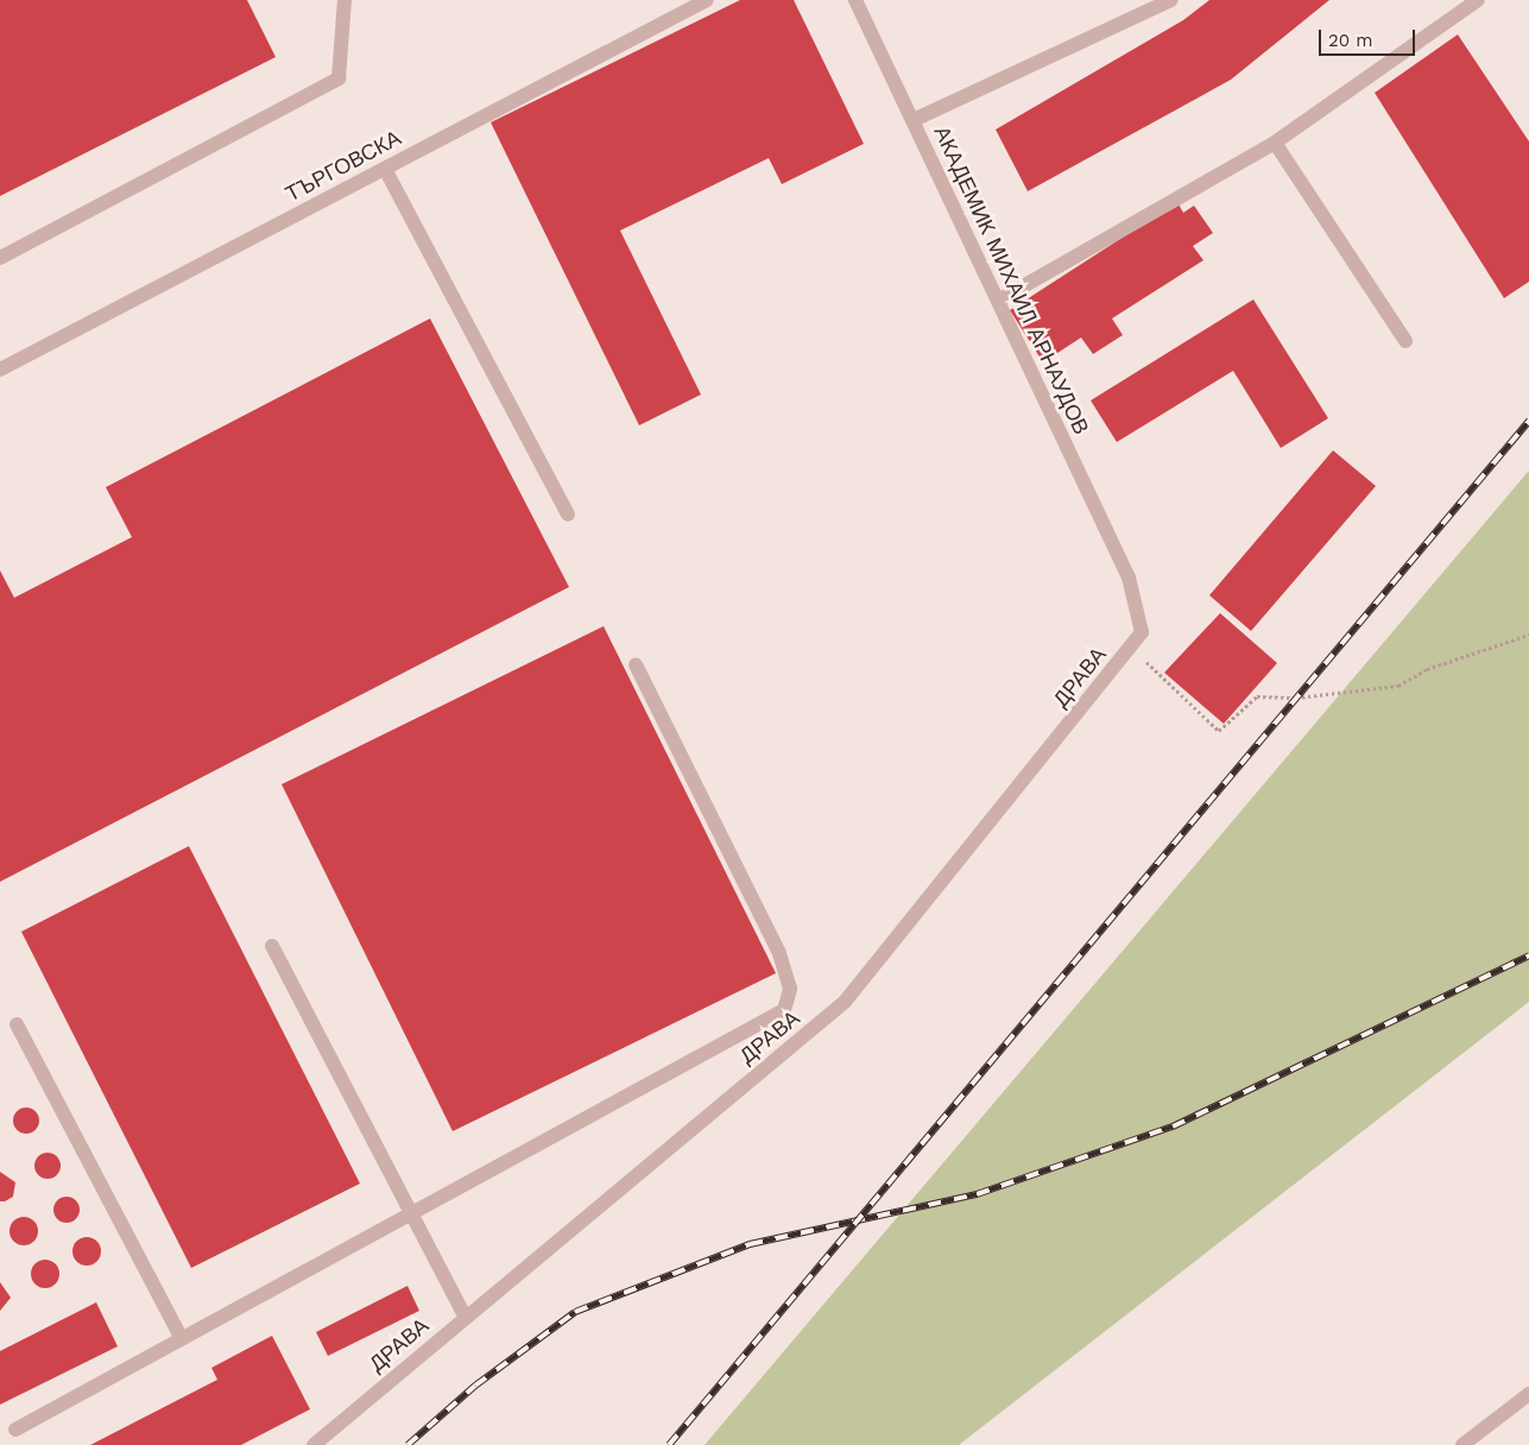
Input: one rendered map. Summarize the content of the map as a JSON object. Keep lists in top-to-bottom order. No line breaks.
{"streets":{"street":["ТЪРГОВСКА","АКАДЕМИК МИХАИЛ АРНАУДОВ","ДРАВА"]},"crossings":[["АКАДЕМИК МИХАИЛ АРНАУДОВ","ДРАВА"]],"scale_bar":"20 m"}
